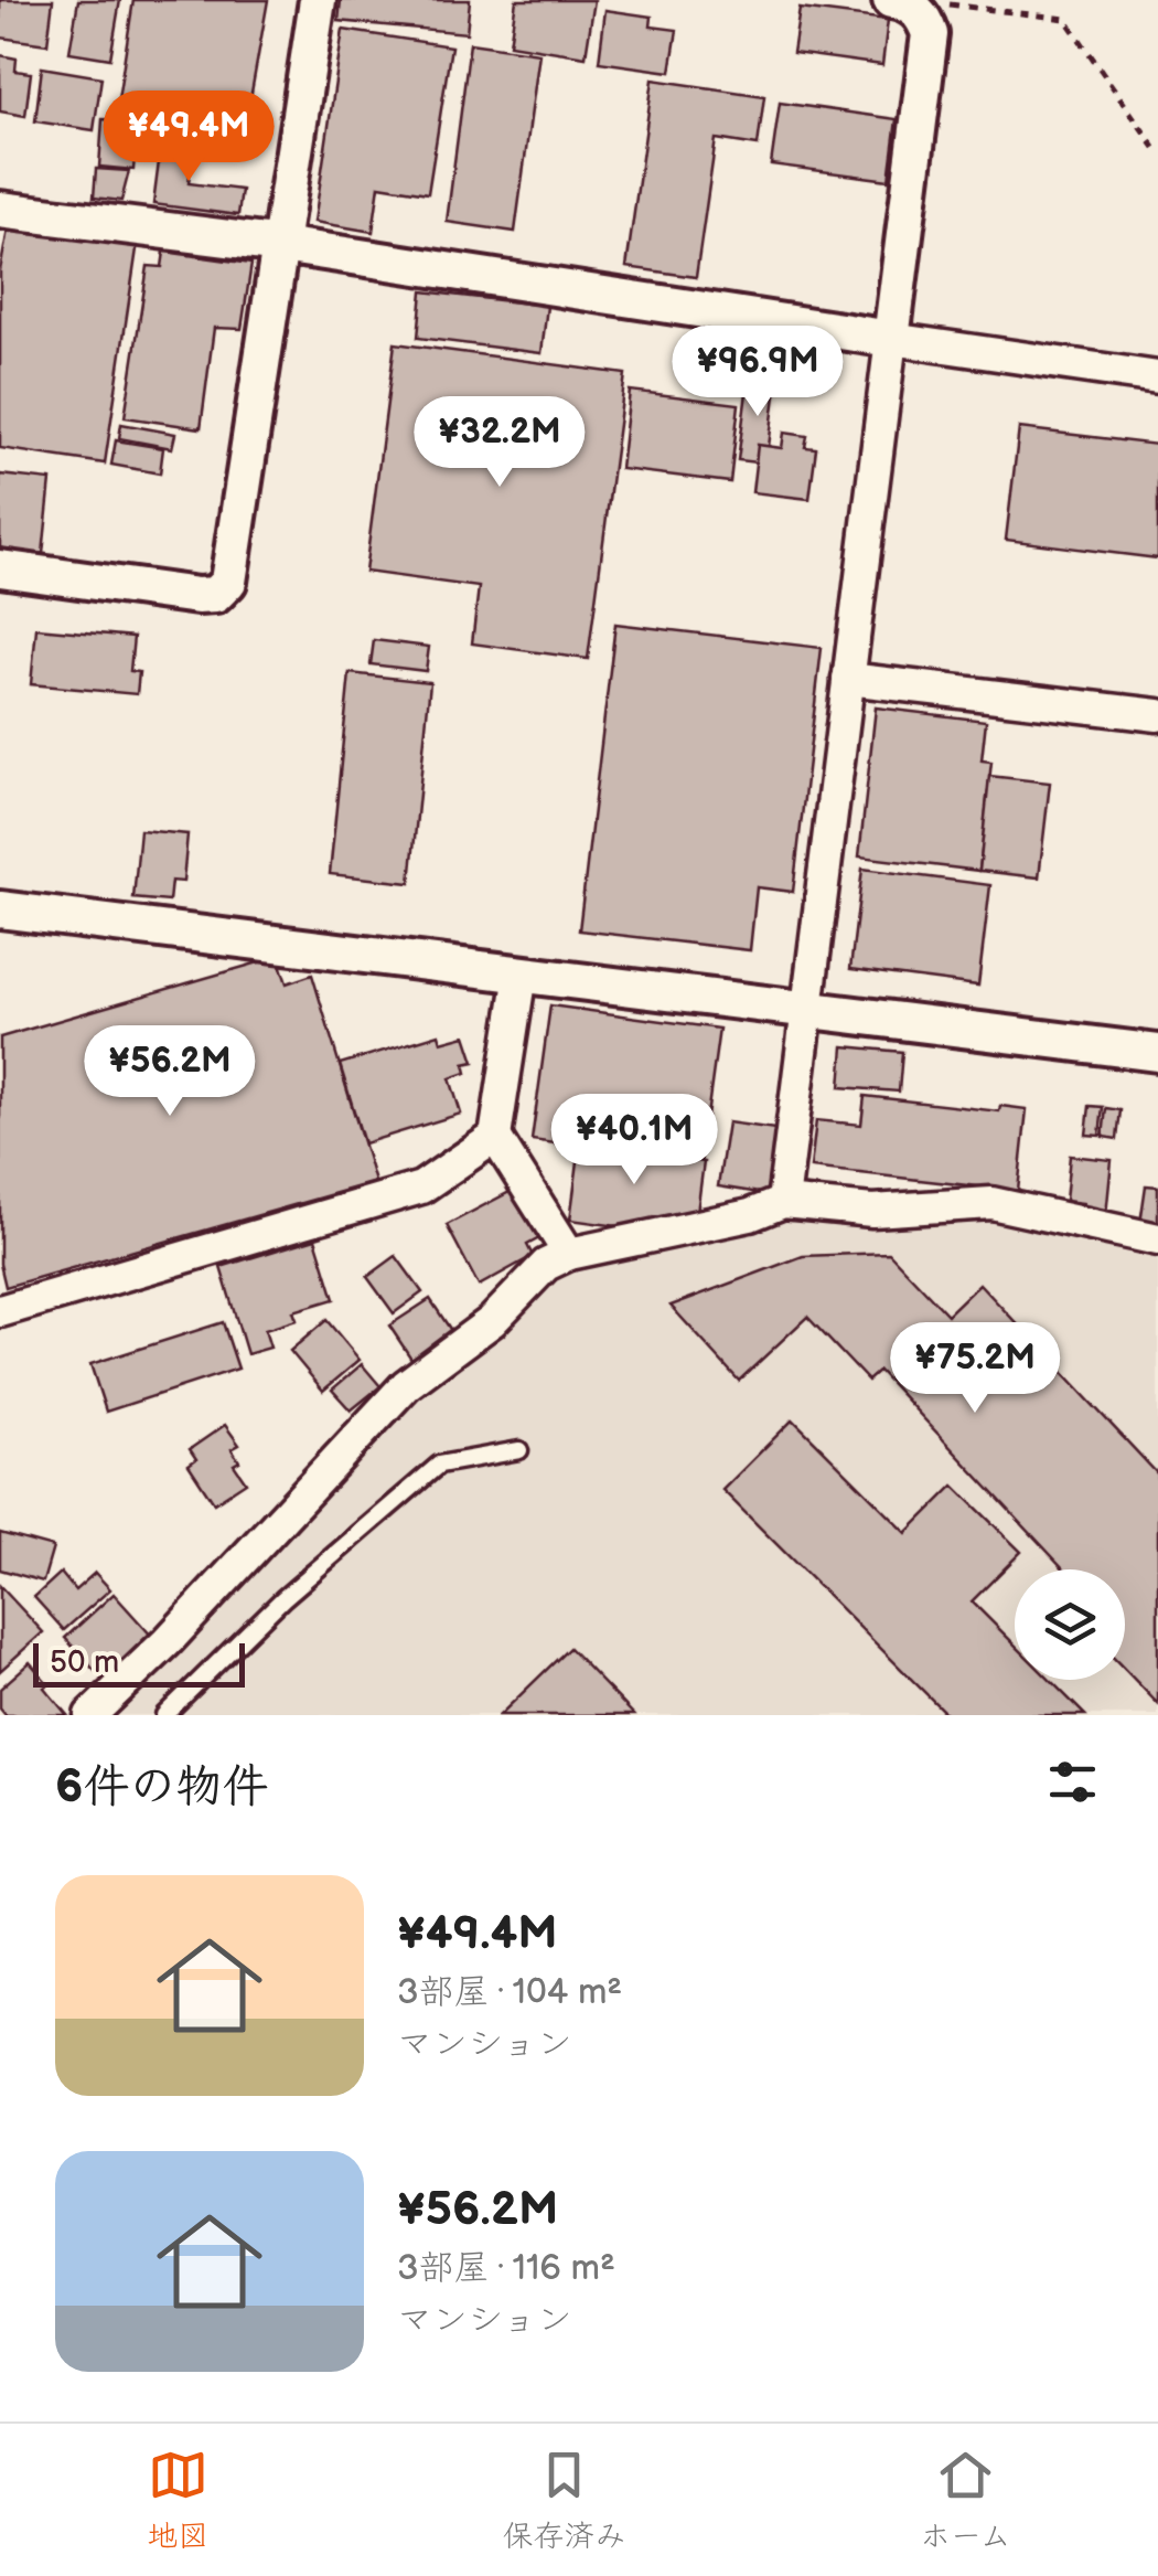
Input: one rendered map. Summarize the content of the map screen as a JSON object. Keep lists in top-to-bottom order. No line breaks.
{"scale_bar":"50 m","page":{"price":["¥49.4M","¥96.9M","¥32.2M","¥56.2M","¥40.1M","¥75.2M"],"scale":"50 m","heading":"6件の物件","list":[{"name":"¥49.4M","note":"3部屋 · 104 m² · マンション"},{"name":"¥56.2M","note":"3部屋 · 116 m² · マンション"}],"tabs":["地図","保存済み","ホーム"]}}
